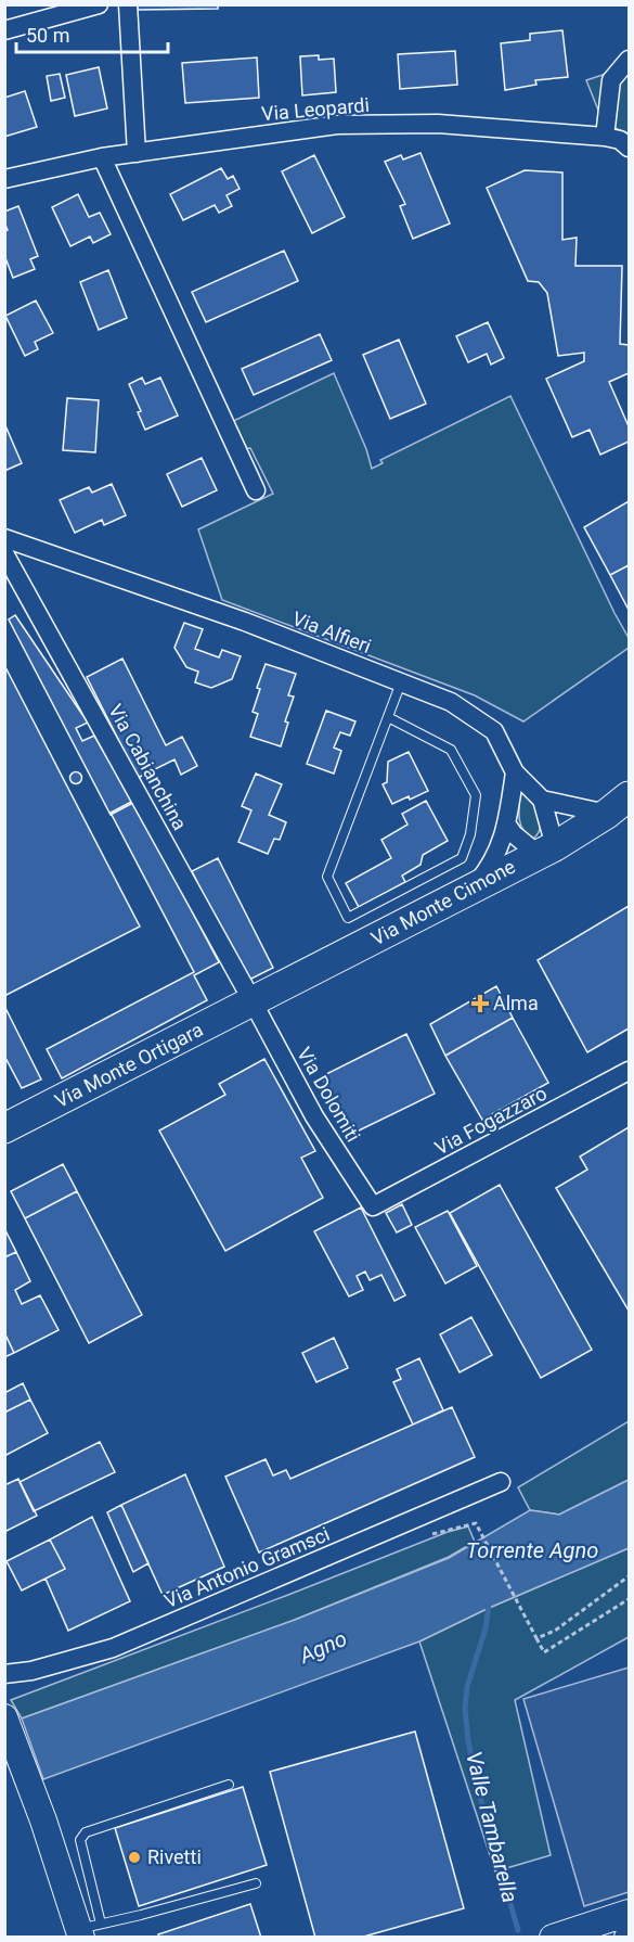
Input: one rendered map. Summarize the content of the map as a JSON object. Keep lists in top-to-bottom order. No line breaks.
{"streets":{"main road":["Via Monte Cimone","Via Monte Ortigara"],"street":["Via Leopardi","Via Alfieri","Via Cabianchina","Via Dolomiti","Via Fogazzaro","Via Antonio Gramsci"]},"crossings":[["Via Cabianchina","Via Monte Cimone"],["Via Cabianchina","Via Monte Ortigara"],["Via Cabianchina","Via Dolomiti"],["Via Monte Cimone","Via Monte Ortigara"],["Via Monte Cimone","Via Dolomiti"],["Via Monte Ortigara","Via Dolomiti"],["Via Dolomiti","Via Fogazzaro"]],"water":["Torrente Agno","Agno","Valle Tambarella"],"places":{"health":["Alma"],"other":["Rivetti"]},"scale_bar":"50 m"}
